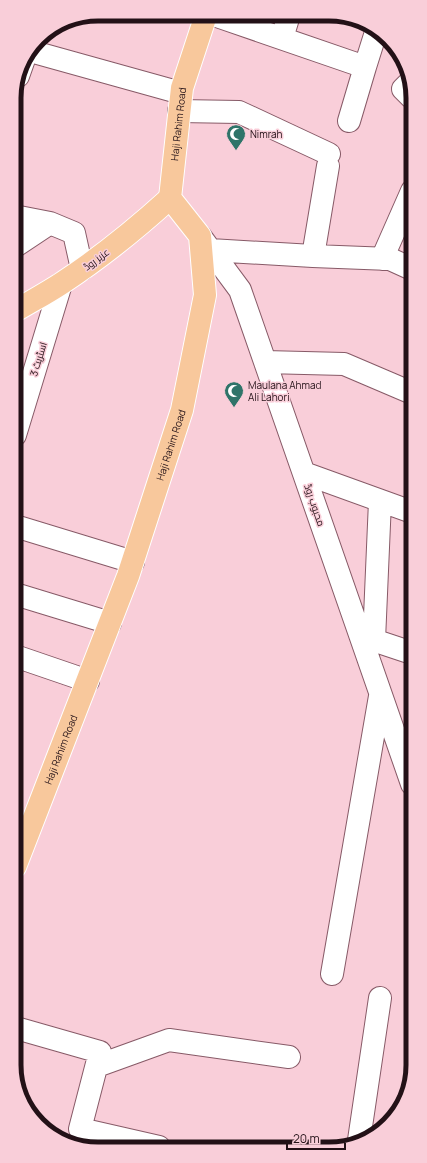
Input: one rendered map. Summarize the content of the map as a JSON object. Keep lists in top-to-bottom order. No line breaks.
{"streets":{"main road":["Haji Rahim Road","عزیز روڈ"],"street":["اسٹریٹ 3","محبوب روڈ"]},"crossings":[["Haji Rahim Road","عزیز روڈ"],["Haji Rahim Road","محبوب روڈ"],["عزیز روڈ","اسٹریٹ 3"]],"places":{"mosque":["Nimrah","Maulana Ahmad Ali Lahori"]},"scale_bar":"20 m"}
